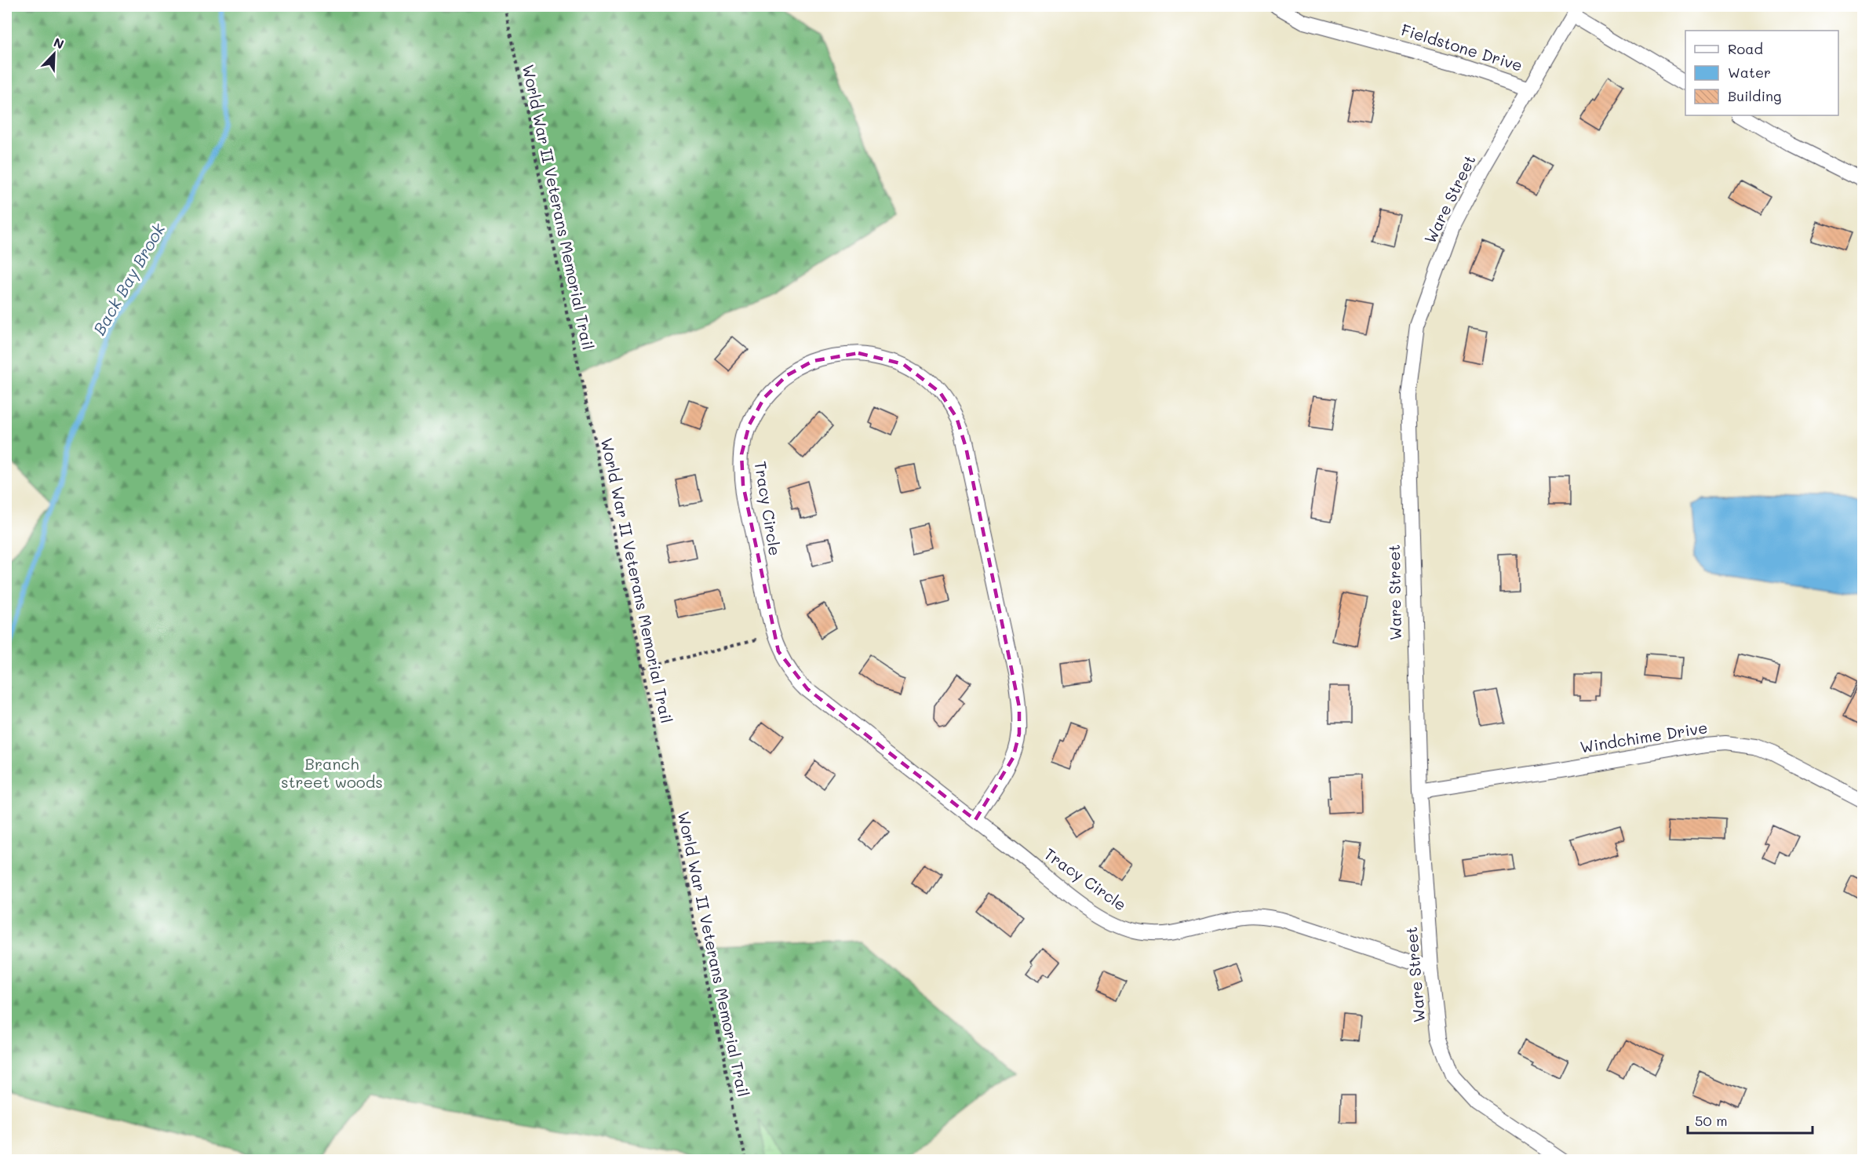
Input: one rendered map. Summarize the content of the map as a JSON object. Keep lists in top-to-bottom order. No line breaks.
{"streets":{"street":["Fieldstone Drive","Ware Street","Tracy Circle","Windchime Drive"],"path":["World War II Veterans Memorial Trail"]},"crossings":[["Fieldstone Drive","Ware Street"],["Ware Street","Tracy Circle"],["Ware Street","Windchime Drive"]],"water":["Back Bay Brook"],"parks":["Branch street woods"],"legend":["Road","Water","Building"],"scale_bar":"50 m","north":"top right"}
